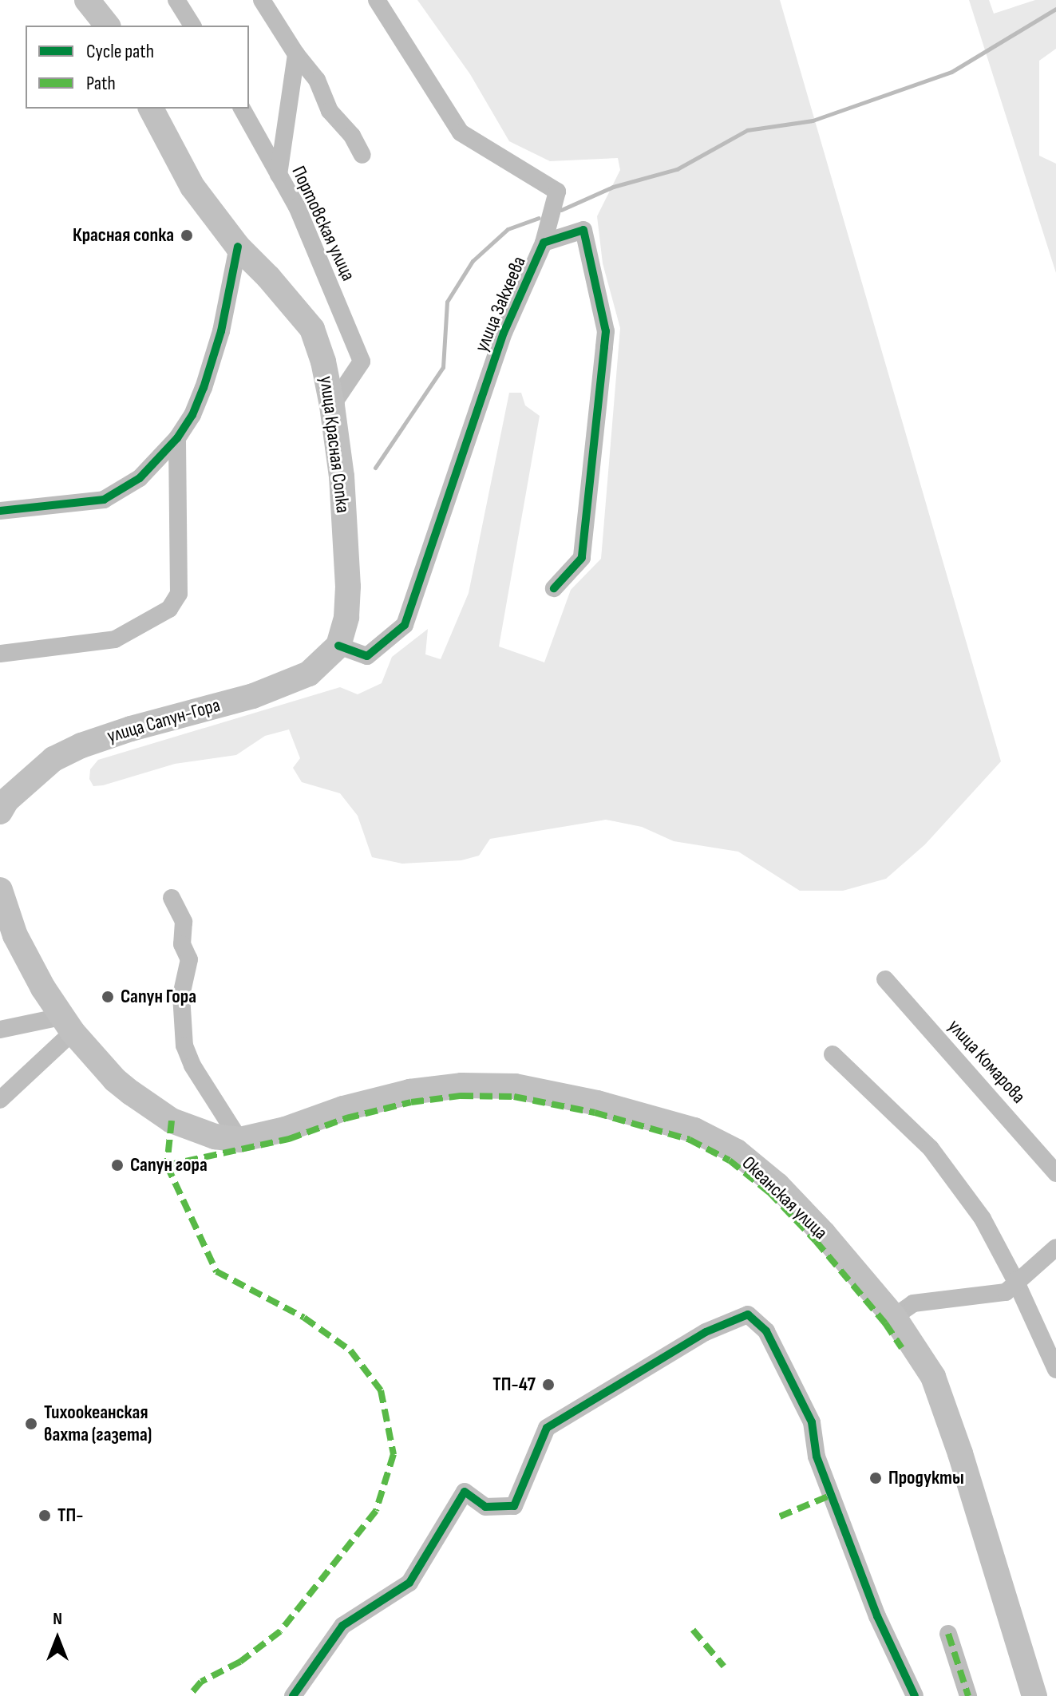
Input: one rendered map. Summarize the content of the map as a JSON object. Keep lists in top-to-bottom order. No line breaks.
{"streets":{"main road":["улица Красная Сопка","улица Сапун-Гора","Океанская улица"],"street":["Портовская улица","улица Закхеева","улица Комарова"]},"crossings":[["Портовская улица","улица Красная Сопка"],["улица Закхеева","улица Красная Сопка"],["улица Закхеева","улица Сапун-Гора"],["улица Красная Сопка","улица Сапун-Гора"]],"places":["Красная сопка","Сапун Гора","Сапун гора","ТП-47","Тихоокеанская вахта (газета)","Продукты","ТП-"],"legend":["Cycle path","Path"],"north":"top"}
